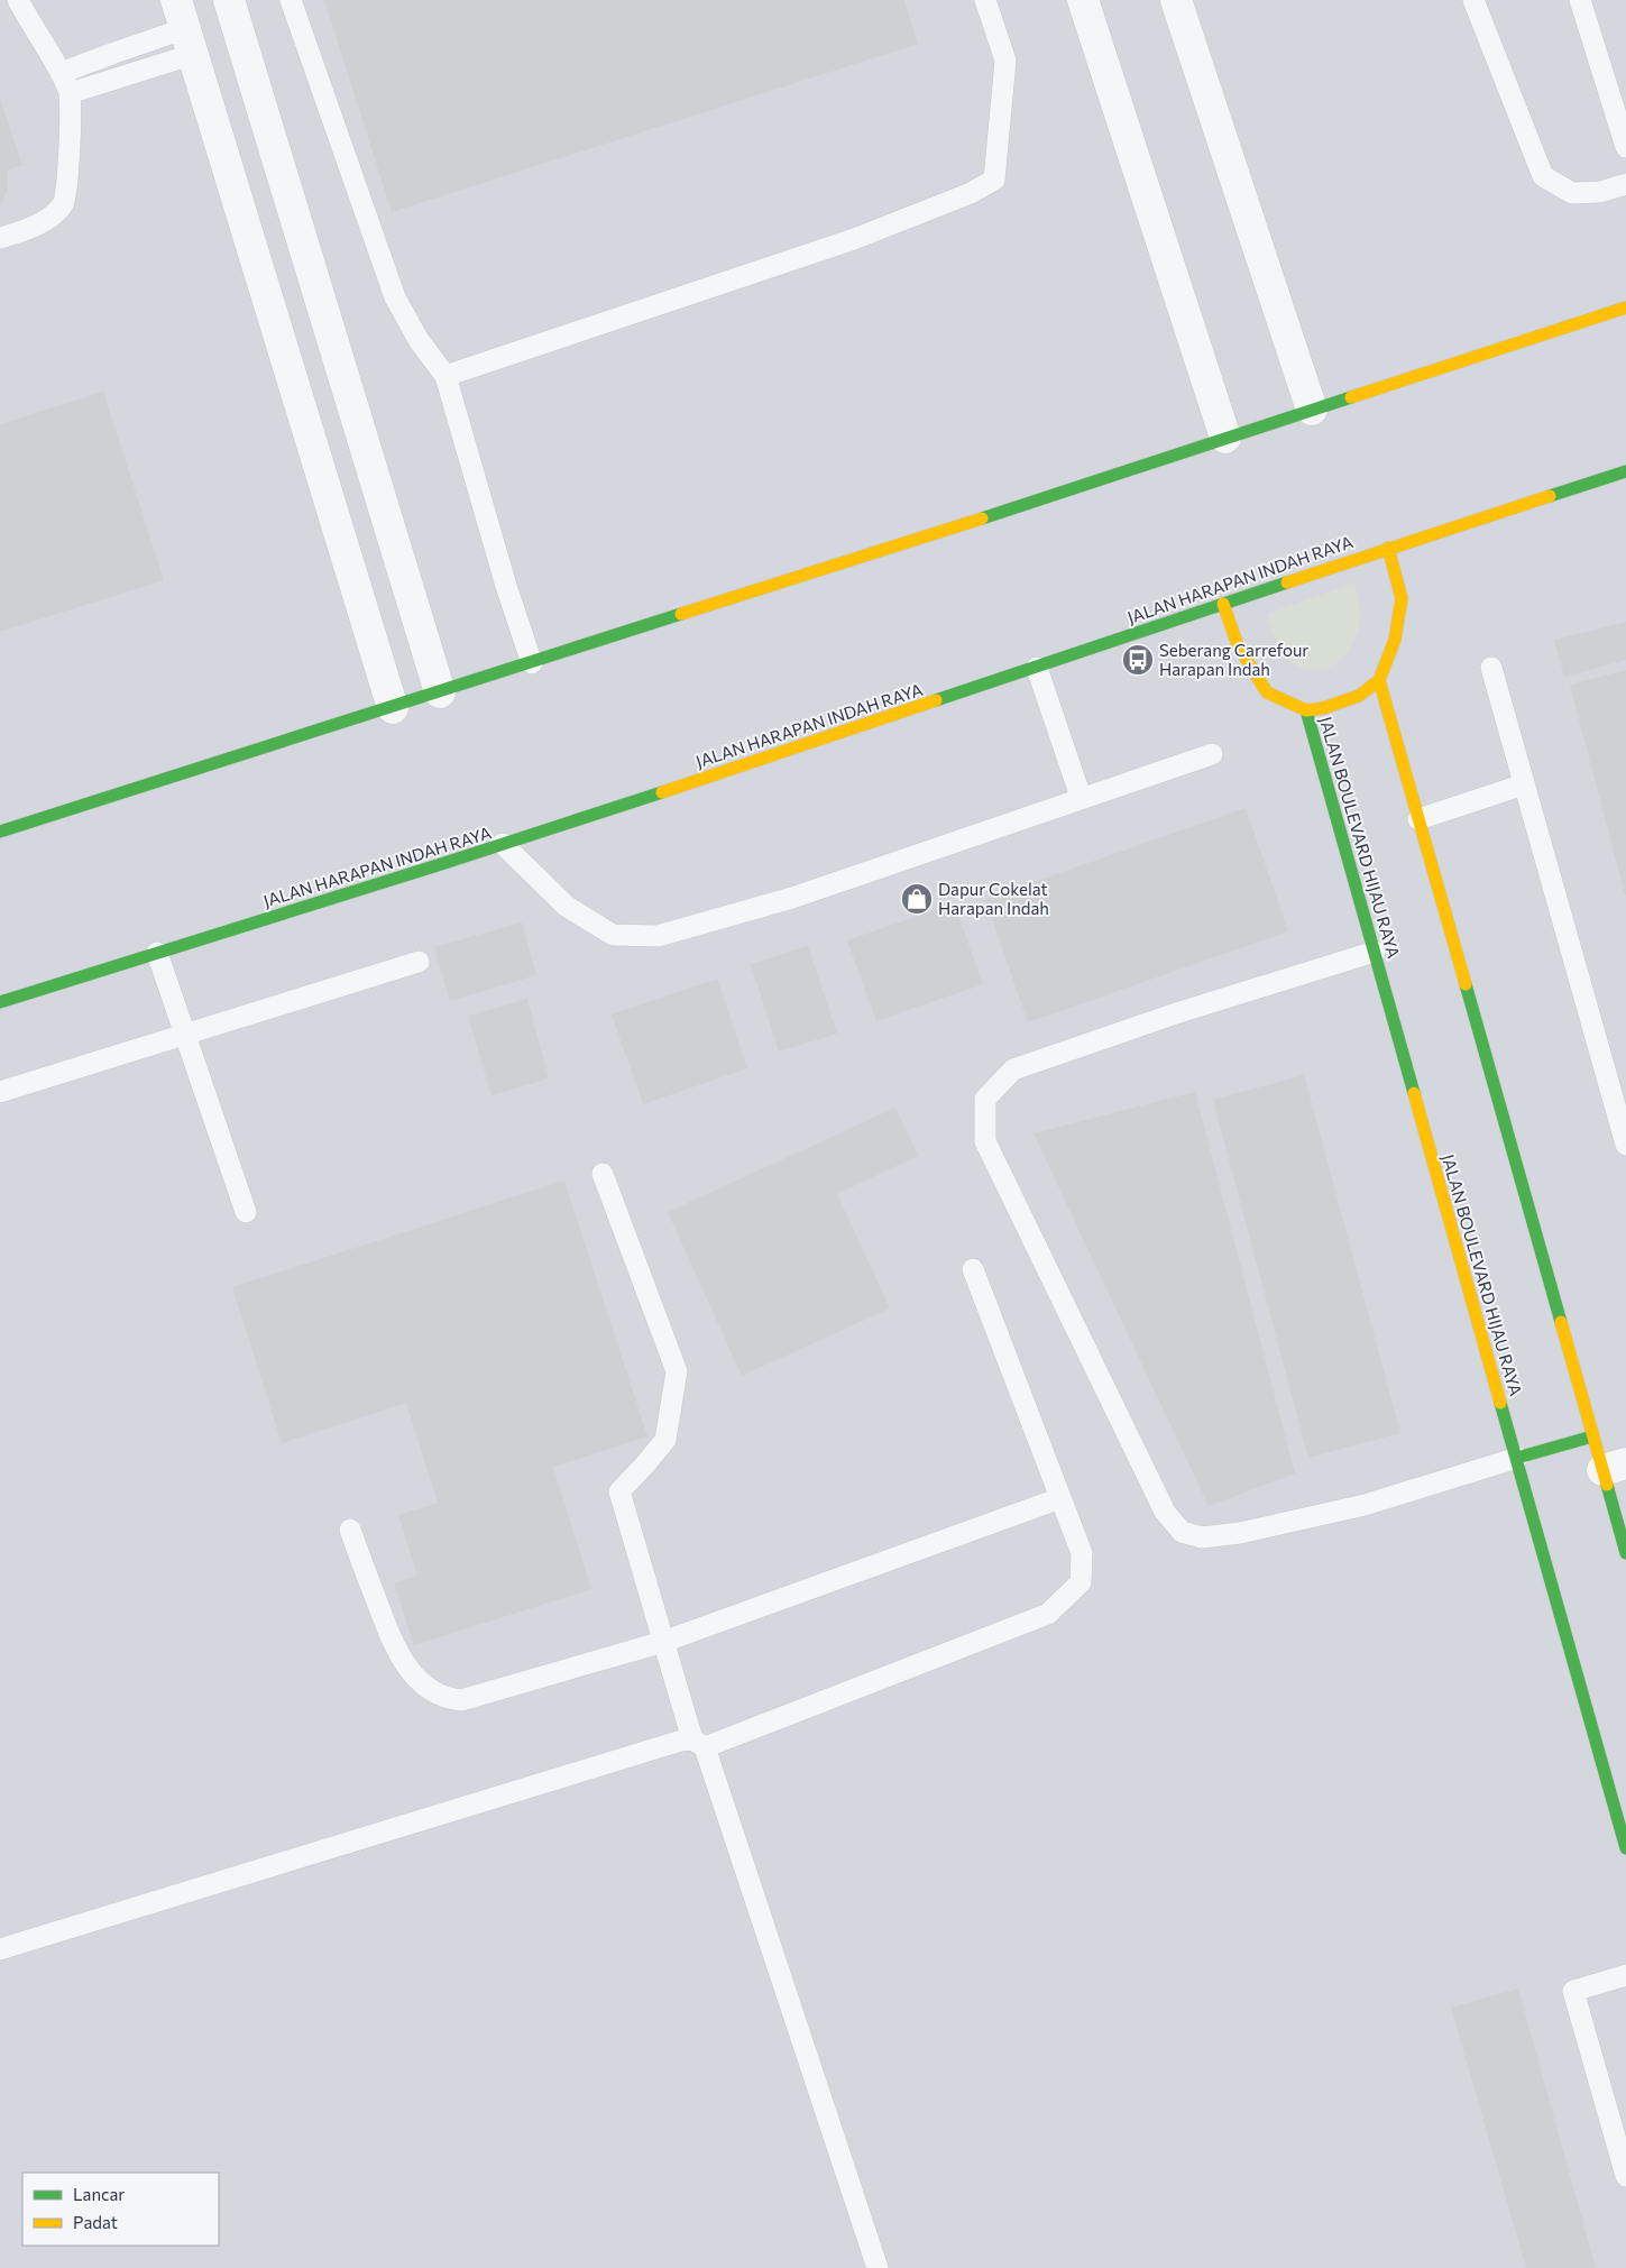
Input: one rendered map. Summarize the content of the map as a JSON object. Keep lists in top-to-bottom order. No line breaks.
{"streets":{"street":["JALAN HARAPAN INDAH RAYA","JALAN BOULEVARD HIJAU RAYA"]},"places":{"bus stop":["Seberang Carrefour Harapan Indah"],"shop":["Dapur Cokelat Harapan Indah"]},"legend":["Lancar","Padat"]}
